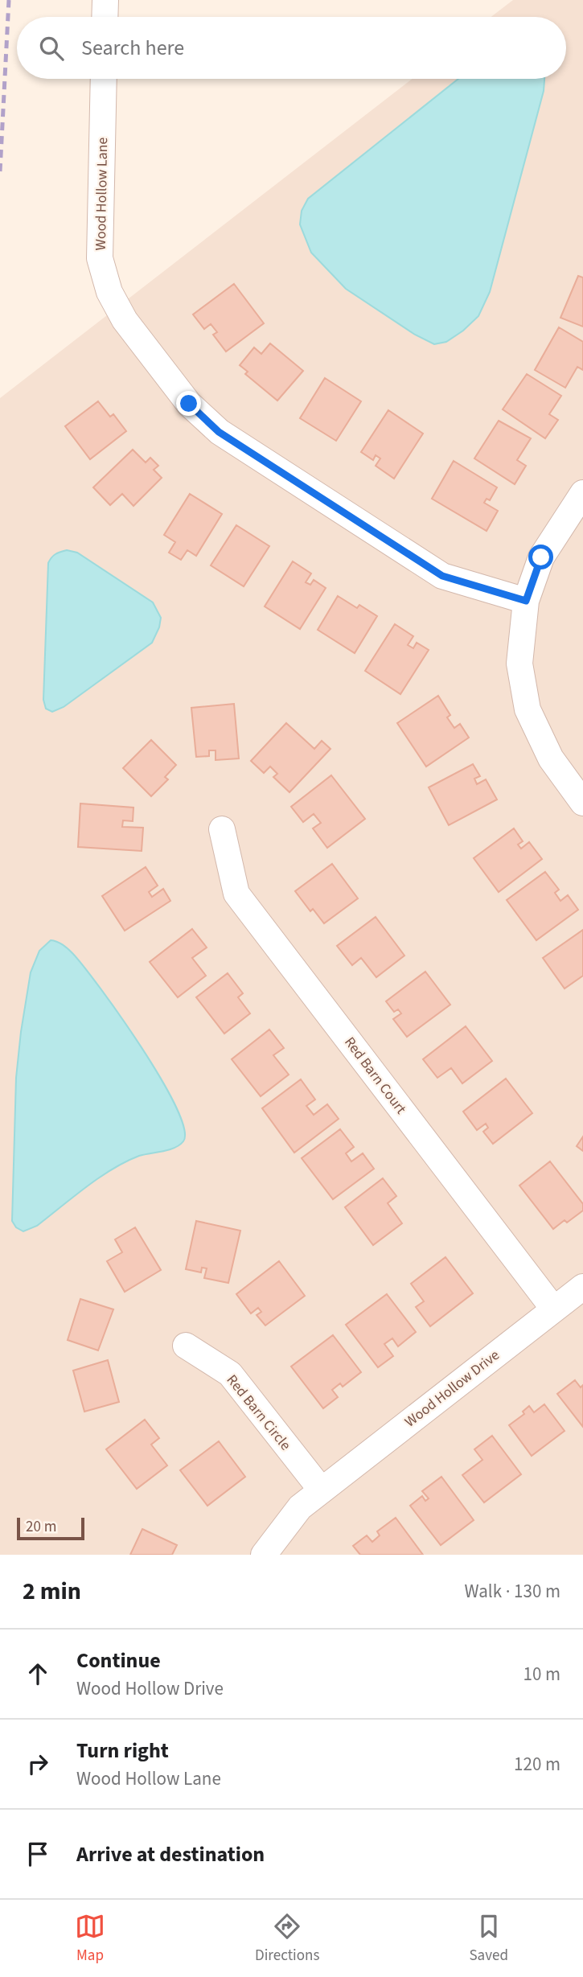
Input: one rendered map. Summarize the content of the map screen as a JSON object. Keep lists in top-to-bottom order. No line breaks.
{"streets":{"street":["Wood Hollow Lane","Red Barn Court","Wood Hollow Drive","Red Barn Circle"]},"crossings":[["Red Barn Court","Wood Hollow Drive"],["Wood Hollow Drive","Red Barn Circle"]],"scale_bar":"20 m","page":{"search":"Search here","scale":"20 m","heading":["2 min","Walk · 130 m"],"list":[["Continue","Wood Hollow Drive","10 m"],["Turn right","Wood Hollow Lane","120 m"],"Arrive at destination"],"nav":["Map","Directions","Saved"]}}
